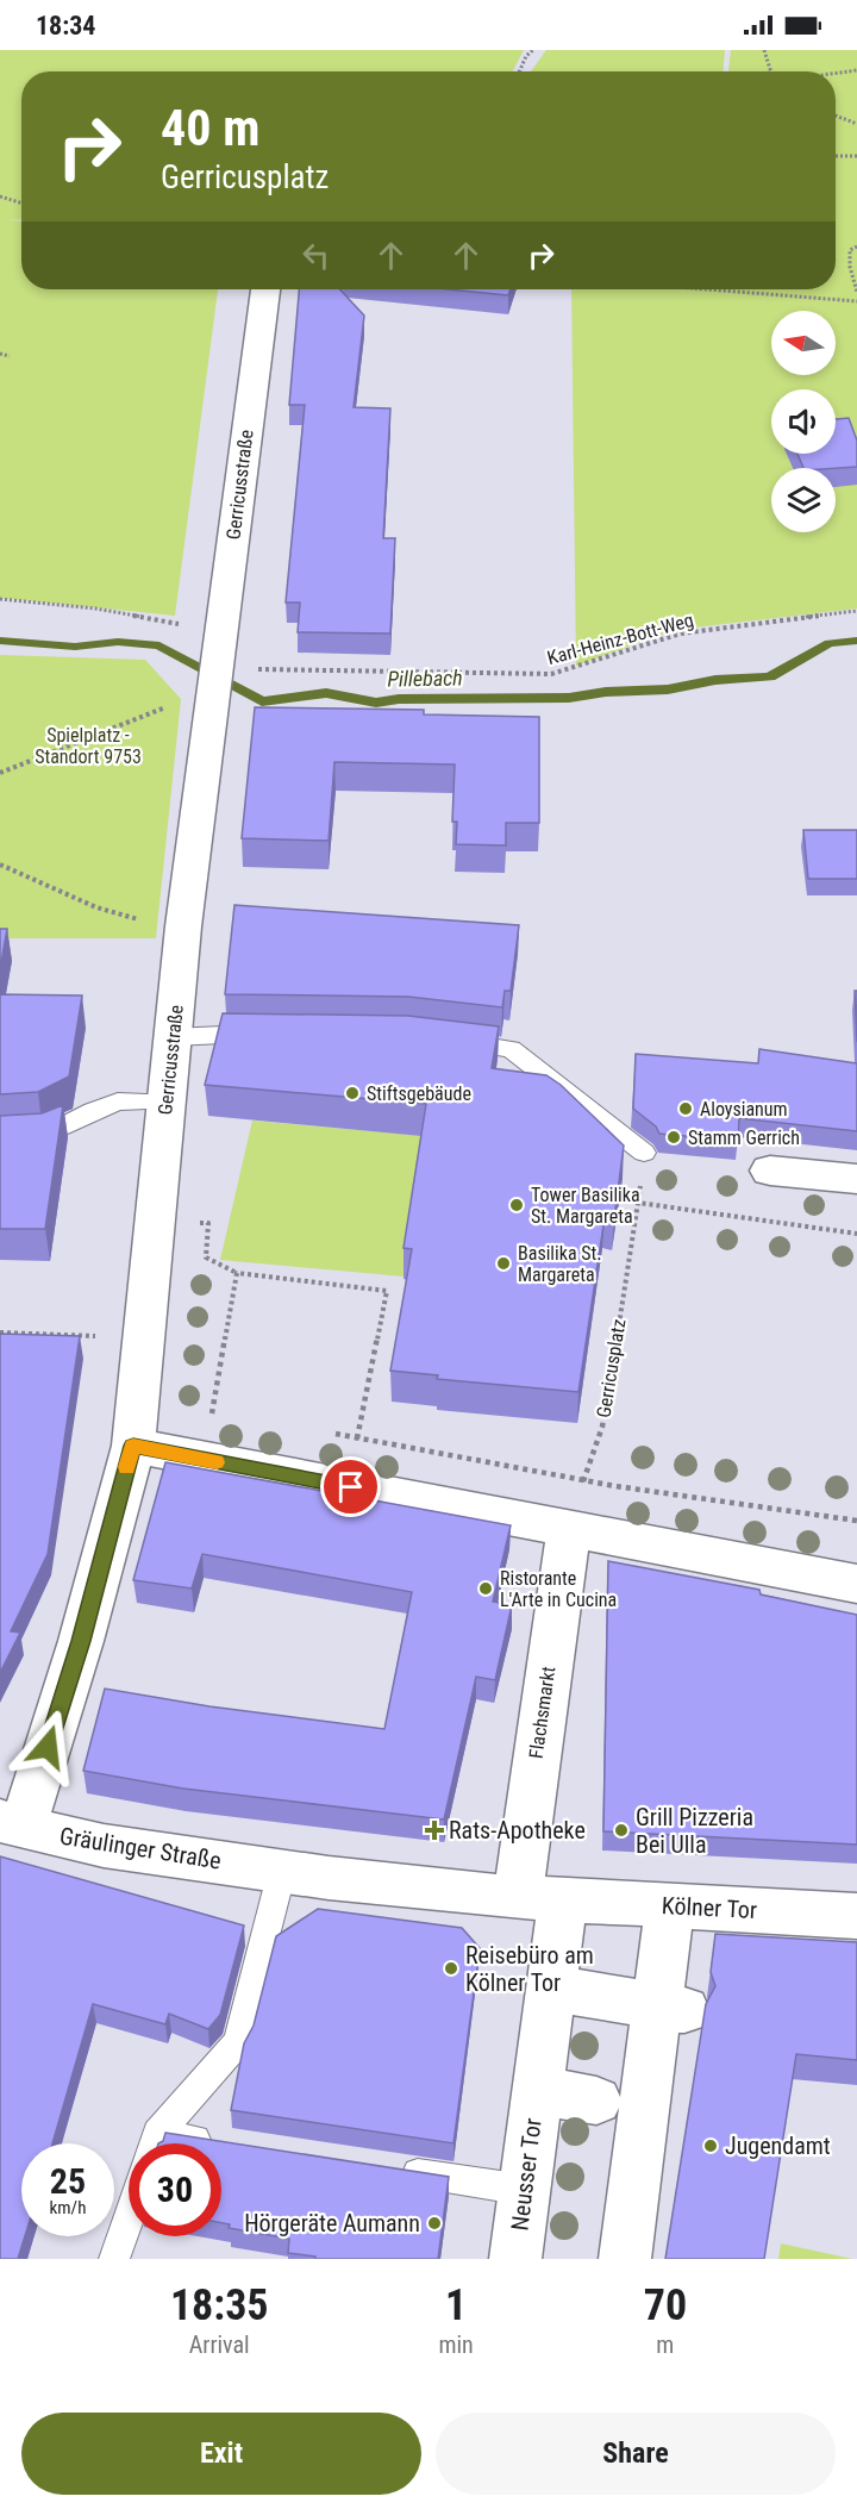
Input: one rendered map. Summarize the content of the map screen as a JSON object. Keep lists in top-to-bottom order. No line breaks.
{"streets":{"street":["Gerricusstraße","Flachsmarkt","Gräulinger Straße","Kölner Tor","Neusser Tor"],"path":["Karl-Heinz-Bott-Weg","Gerricusplatz"]},"crossings":[["Gerricusstraße","Karl-Heinz-Bott-Weg"],["Gerricusstraße","Gräulinger Straße"],["Flachsmarkt","Gräulinger Straße"],["Flachsmarkt","Kölner Tor"],["Flachsmarkt","Neusser Tor"],["Gräulinger Straße","Kölner Tor"],["Gräulinger Straße","Neusser Tor"],["Kölner Tor","Neusser Tor"]],"water":["Pillebach"],"parks":["Spielplatz - Standort 9753"],"places":{"other":["Stiftsgebäude","Aloysianum","Stamm Gerrich","Tower Basilika St. Margareta","Basilika St. Margareta","Ristorante L'Arte in Cucina","Grill Pizzeria Bei Ulla","Reisebüro am Kölner Tor","Jugendamt","Hörgeräte Aumann"],"health":["Rats-Apotheke"]},"north":"left","page":{"status":"18:34","turn":["40 m","Gerricusplatz"],"speed":"25 km/h","limit":"30","eta":["18:35","Arrival","1","min","70","m"],"buttons":["Exit","Share"]}}
